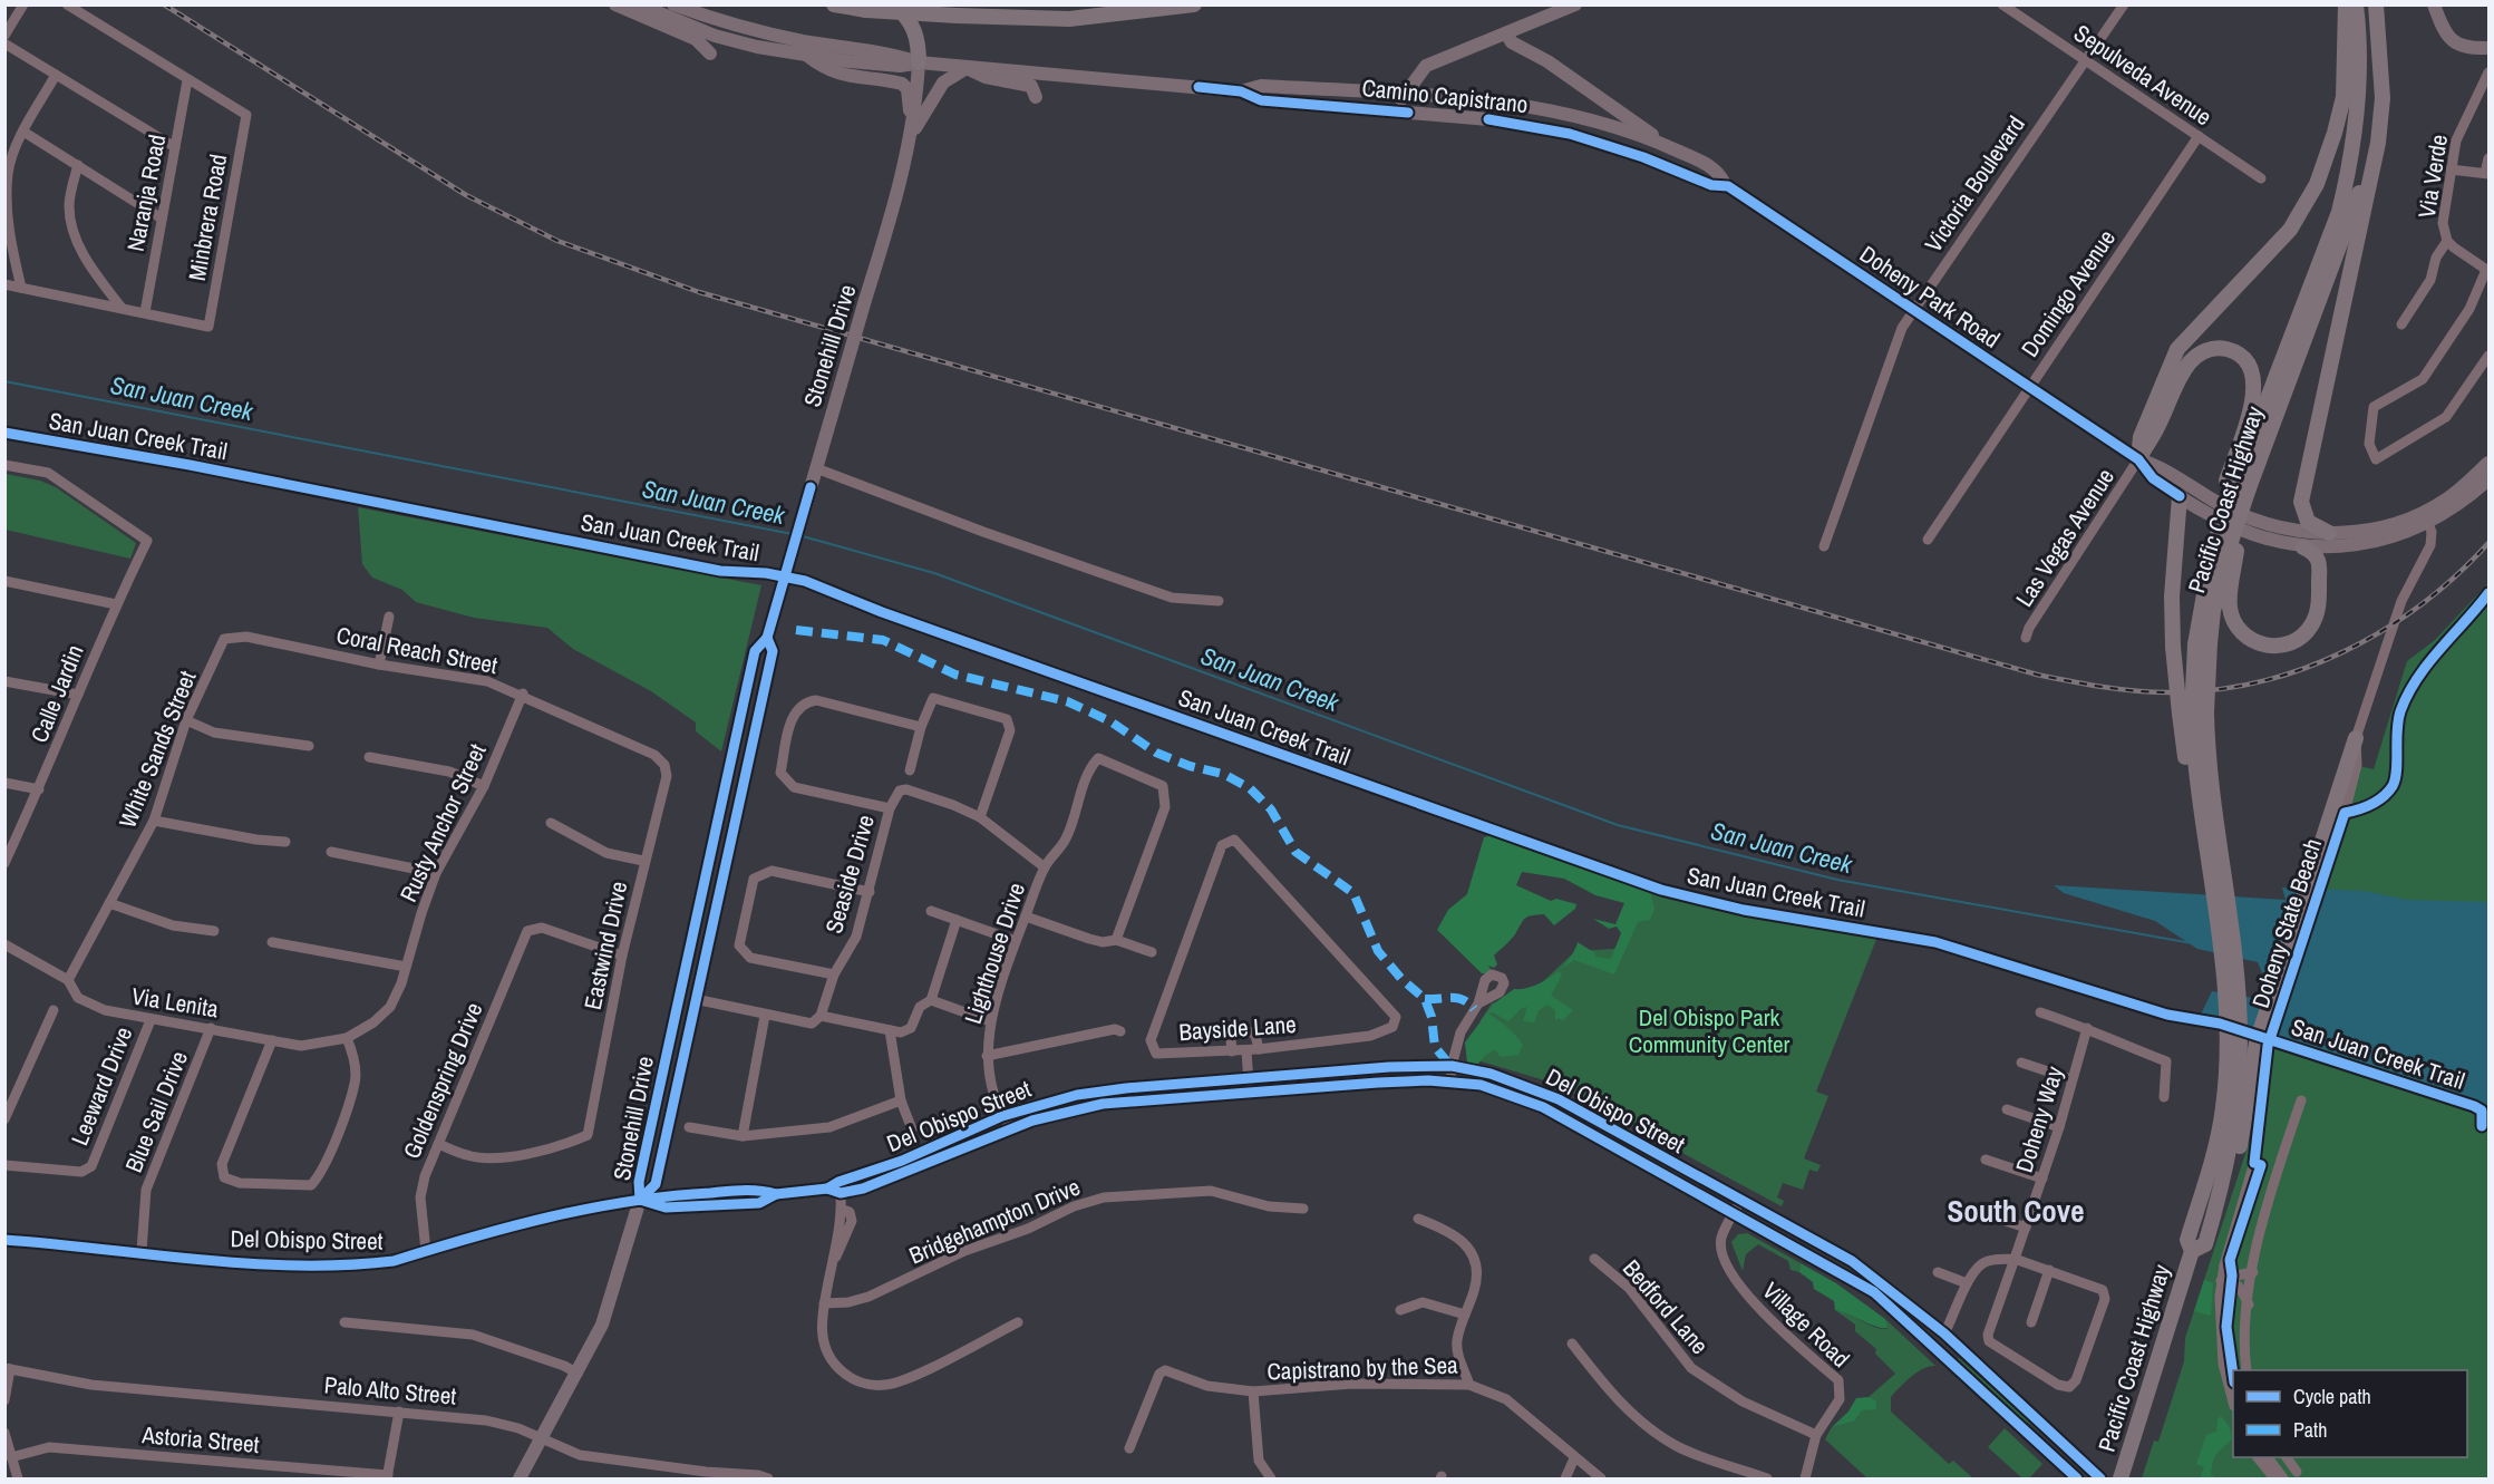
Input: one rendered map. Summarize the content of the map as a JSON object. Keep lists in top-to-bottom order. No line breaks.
{"streets":{"highway":["Pacific Coast Highway"],"main road":["Camino Capistrano","Doheny Park Road","Stonehill Drive","Del Obispo Street"],"street":["Sepulveda Avenue","Via Verde","Victoria Boulevard","Naranja Road","Minbrera Road","Domingo Avenue","Las Vegas Avenue","Coral Reach Street","Calle Jardin","White Sands Street","Rusty Anchor Street","Seaside Drive","Doheny State Beach","Eastwind Drive","Lighthouse Drive","Via Lenita","Bayside Lane","Goldenspring Drive","Leeward Drive","Blue Sail Drive","Doheny Way","Bridgehampton Drive","Bedford Lane","Village Road","Capistrano by the Sea","Palo Alto Street","Astoria Street"],"cycle path":["San Juan Creek Trail"]},"crossings":[["Sepulveda Avenue","Victoria Boulevard"],["Sepulveda Avenue","Domingo Avenue"],["Camino Capistrano","Doheny Park Road"],["Camino Capistrano","Stonehill Drive"],["Victoria Boulevard","Doheny Park Road"],["Naranja Road","Minbrera Road"],["Domingo Avenue","Doheny Park Road"],["Doheny Park Road","Las Vegas Avenue"],["Doheny Park Road","Doheny State Beach"],["Stonehill Drive","Del Obispo Street"],["Stonehill Drive","Palo Alto Street"],["Coral Reach Street","White Sands Street"],["Coral Reach Street","Rusty Anchor Street"],["Coral Reach Street","Eastwind Drive"],["White Sands Street","Via Lenita"],["Rusty Anchor Street","Via Lenita"],["Eastwind Drive","Goldenspring Drive"],["Lighthouse Drive","Del Obispo Street"],["Via Lenita","Leeward Drive"],["Via Lenita","Blue Sail Drive"],["Goldenspring Drive","Del Obispo Street"],["Del Obispo Street","Blue Sail Drive"],["Del Obispo Street","Doheny Way"],["Del Obispo Street","Village Road"],["Bedford Lane","Village Road"]],"districts":["South Cove"],"water":["San Juan Creek"],"parks":["Del Obispo Park Community Center"],"legend":["Cycle path","Path"]}
